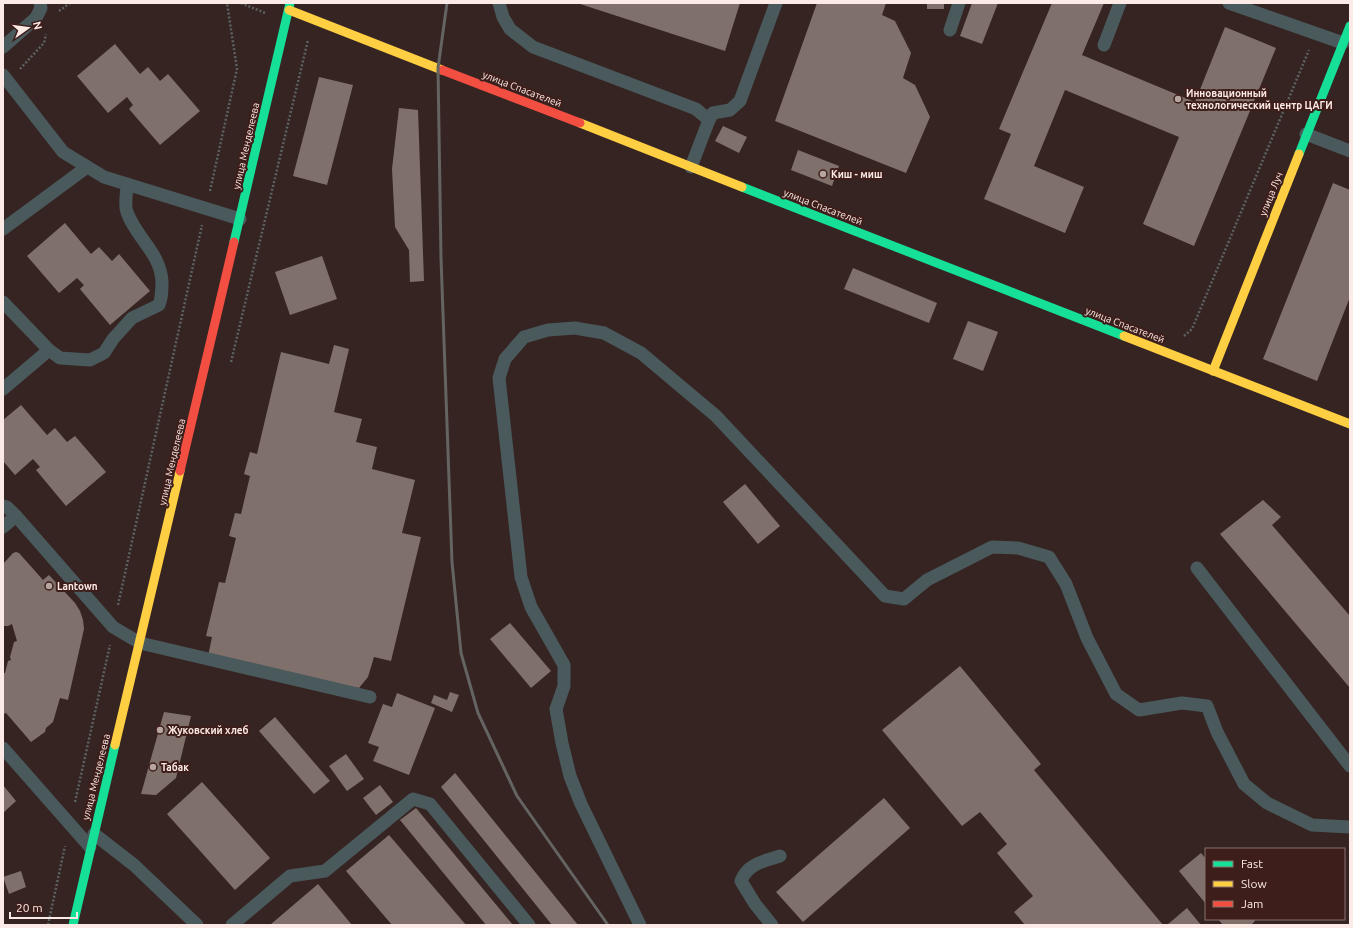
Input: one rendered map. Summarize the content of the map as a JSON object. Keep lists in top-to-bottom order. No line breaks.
{"streets":{"street":["улица Спасателей","улица Менделеева","улица Луч"]},"crossings":[["улица Спасателей","улица Менделеева"],["улица Спасателей","улица Луч"]],"places":["Инновационный технологический центр ЦАГИ","Киш - миш","Lantown","Жуковский хлеб","Табак"],"legend":["Fast","Slow","Jam"],"scale_bar":"20 m","north":"right"}
